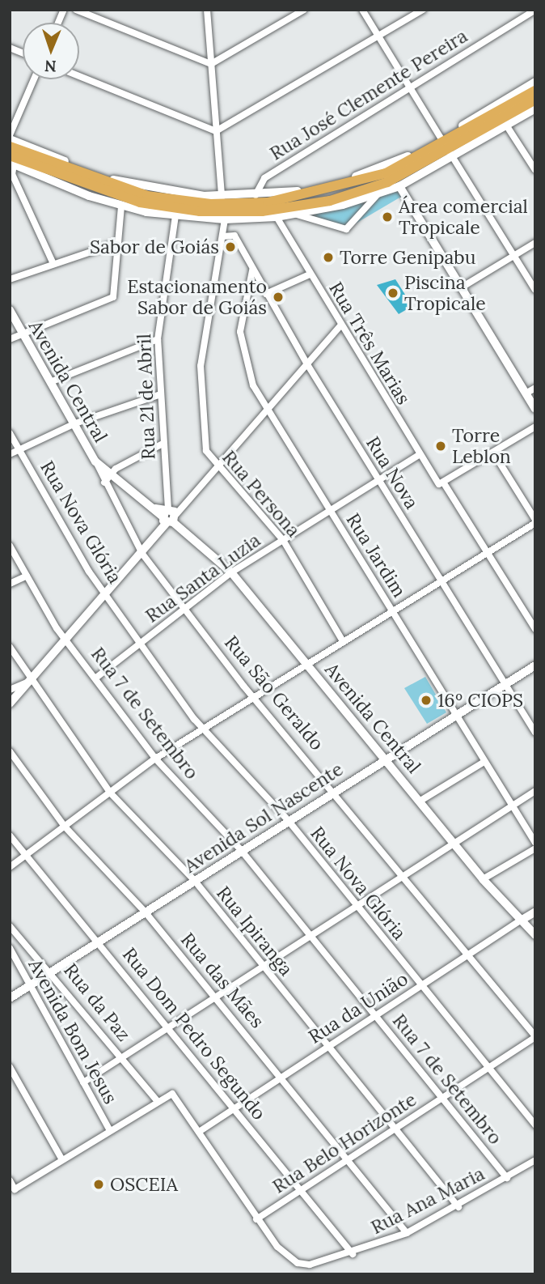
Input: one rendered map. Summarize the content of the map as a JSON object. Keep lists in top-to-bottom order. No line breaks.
{"streets":{"street":["Rua José Clemente Pereira","Rua Três Marias","Avenida Central","Rua 21 de Abril","Rua Nova","Rua Persona","Rua Nova Glória","Rua Jardim","Rua Santa Luzia","Rua São Geraldo","Rua 7 de Setembro","Avenida Sol Nascente","Rua Ipiranga","Rua das Mães","Rua da Paz","Rua da União","Avenida Bom Jesus","Rua Dom Pedro Segundo","Rua Belo Horizonte","Rua Ana Maria"]},"crossings":[["Rua Três Marias","Rua Santa Luzia"],["Avenida Central","Rua 21 de Abril"],["Avenida Central","Rua Santa Luzia"],["Avenida Central","Rua São Geraldo"],["Avenida Central","Avenida Sol Nascente"],["Avenida Central","Rua da União"],["Rua Nova","Rua Persona"],["Rua Nova","Rua Jardim"],["Rua Nova","Rua Santa Luzia"],["Rua Nova","Avenida Sol Nascente"],["Rua Persona","Rua Santa Luzia"],["Rua Nova Glória","Rua Santa Luzia"],["Rua Nova Glória","Avenida Sol Nascente"],["Rua Nova Glória","Rua da União"],["Rua Nova Glória","Rua Belo Horizonte"],["Rua Jardim","Rua Santa Luzia"],["Rua Jardim","Avenida Sol Nascente"],["Rua Santa Luzia","Rua São Geraldo"],["Rua Santa Luzia","Rua 7 de Setembro"],["Rua São Geraldo","Avenida Sol Nascente"],["Rua São Geraldo","Rua da União"],["Rua São Geraldo","Rua Belo Horizonte"],["Rua 7 de Setembro","Avenida Sol Nascente"],["Rua 7 de Setembro","Rua da União"],["Rua 7 de Setembro","Rua Belo Horizonte"],["Rua 7 de Setembro","Rua Ana Maria"],["Avenida Sol Nascente","Rua Ipiranga"],["Avenida Sol Nascente","Rua das Mães"],["Avenida Sol Nascente","Rua da Paz"],["Avenida Sol Nascente","Avenida Bom Jesus"],["Avenida Sol Nascente","Rua Dom Pedro Segundo"],["Rua Ipiranga","Rua da União"],["Rua Ipiranga","Rua Belo Horizonte"],["Rua Ipiranga","Rua Ana Maria"],["Rua das Mães","Rua da União"],["Rua das Mães","Rua Belo Horizonte"],["Rua das Mães","Rua Ana Maria"],["Rua da União","Rua Dom Pedro Segundo"],["Rua Dom Pedro Segundo","Rua Belo Horizonte"],["Rua Dom Pedro Segundo","Rua Ana Maria"],["Rua Belo Horizonte","Rua Ana Maria"]],"places":["Área comercial Tropicale","Sabor de Goiás","Torre Genipabu","Piscina Tropicale","Estacionamento Sabor de Goiás","Torre Leblon","16º CIOPS","OSCEIA"],"north":"bottom"}
